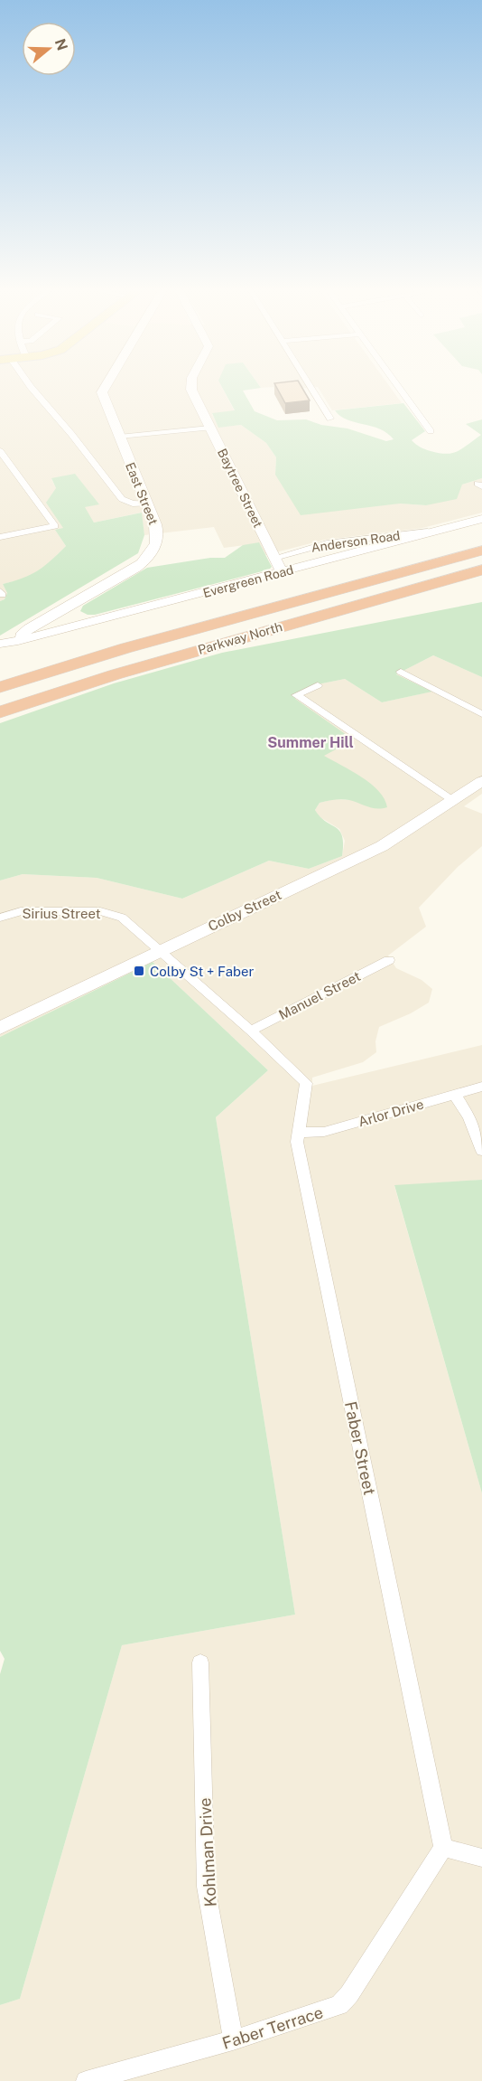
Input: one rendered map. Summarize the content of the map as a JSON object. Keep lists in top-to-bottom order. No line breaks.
{"streets":{"highway":["Parkway North"],"street":["Baytree Street","East Street","Anderson Road","Evergreen Road","Colby Street","Sirius Street","Manuel Street","Arlor Drive","Faber Street","Kohlman Drive","Faber Terrace"]},"crossings":[["Baytree Street","Anderson Road"],["Baytree Street","Evergreen Road"],["East Street","Evergreen Road"],["Anderson Road","Evergreen Road"],["Colby Street","Sirius Street"],["Manuel Street","Faber Street"],["Arlor Drive","Faber Street"],["Faber Street","Faber Terrace"],["Kohlman Drive","Faber Terrace"]],"districts":["Summer Hill"],"places":{"transit":["Colby St + Faber"]},"north":"right"}
